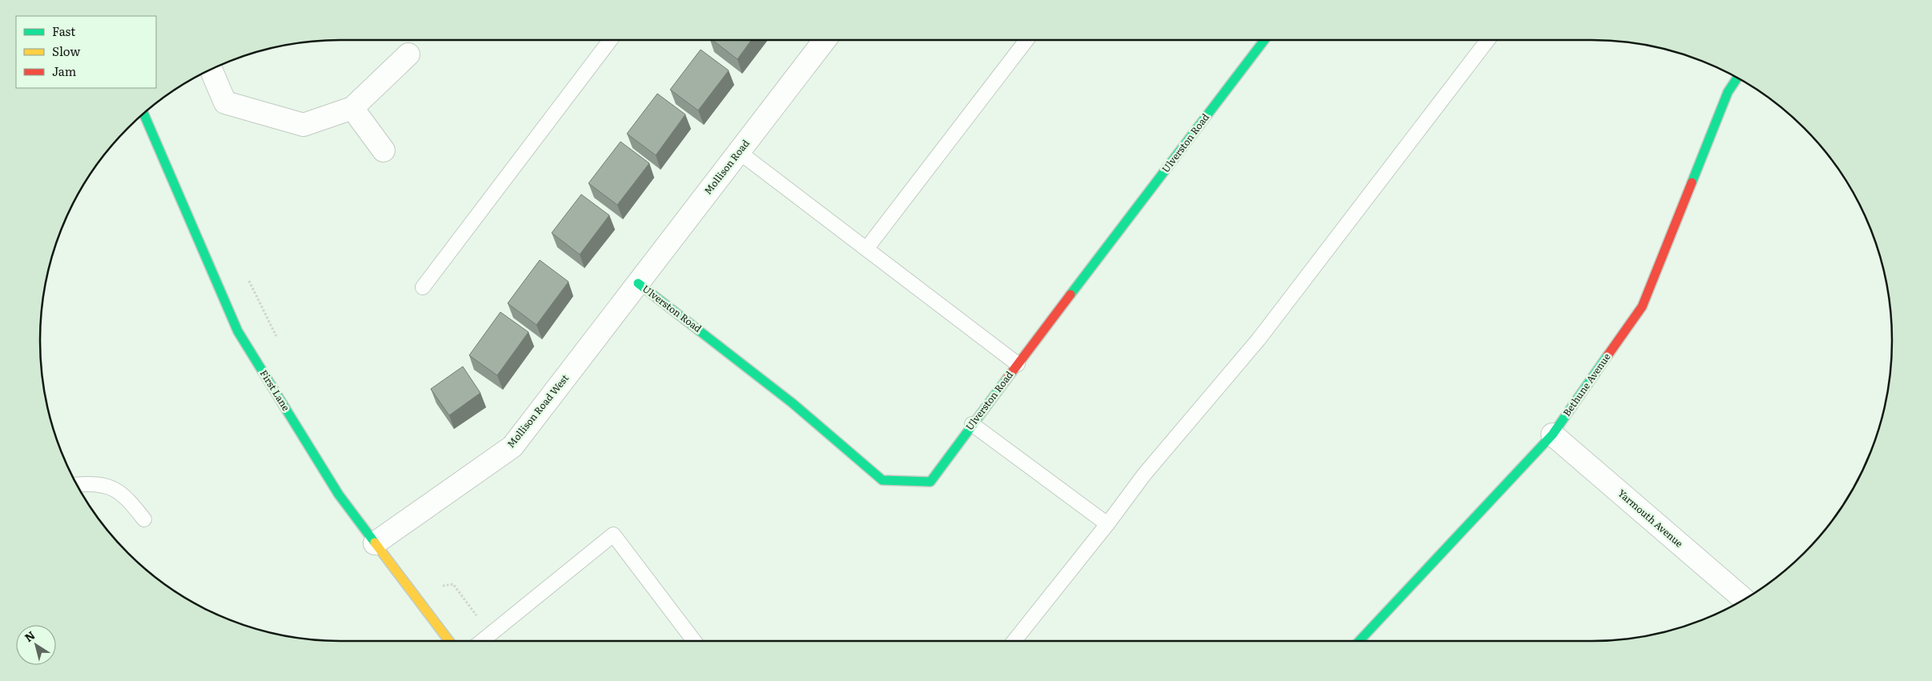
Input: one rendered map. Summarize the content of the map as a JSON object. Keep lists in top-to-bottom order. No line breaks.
{"streets":{"street":["Ulverston Road","Mollison Road","Bethune Avenue","First Lane","Mollison Road West","Yarmouth Avenue"]},"crossings":[["Ulverston Road","Mollison Road"],["Mollison Road","Mollison Road West"],["Bethune Avenue","Yarmouth Avenue"],["First Lane","Mollison Road West"]],"legend":["Fast","Slow","Jam"],"north":"top left"}
